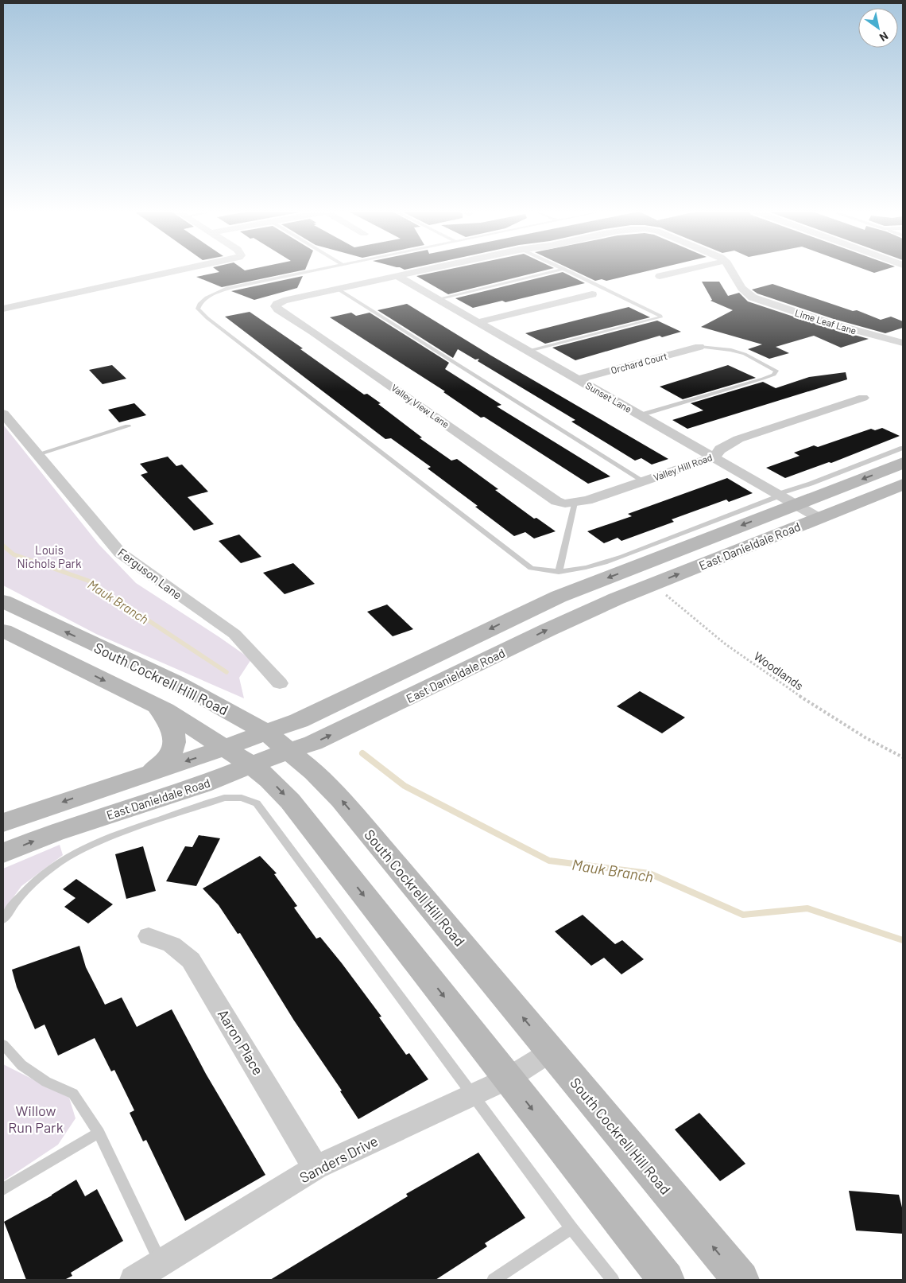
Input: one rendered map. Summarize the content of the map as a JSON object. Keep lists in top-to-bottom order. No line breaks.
{"streets":{"main road":["East Danieldale Road","South Cockrell Hill Road"],"street":["Lime Leaf Lane","Orchard Court","Sunset Lane","Valley View Lane","Valley Hill Road","Ferguson Lane","Aaron Place","Sanders Drive"],"path":["Woodlands"]},"crossings":[["Orchard Court","Sunset Lane"],["Sunset Lane","Valley Hill Road"],["Sunset Lane","East Danieldale Road"],["Valley View Lane","Valley Hill Road"],["East Danieldale Road","Woodlands"],["East Danieldale Road","South Cockrell Hill Road"],["South Cockrell Hill Road","Sanders Drive"],["Aaron Place","Sanders Drive"]],"water":["Mauk Branch"],"parks":["Louis Nichols Park","Willow Run Park"],"north":"bottom right"}
